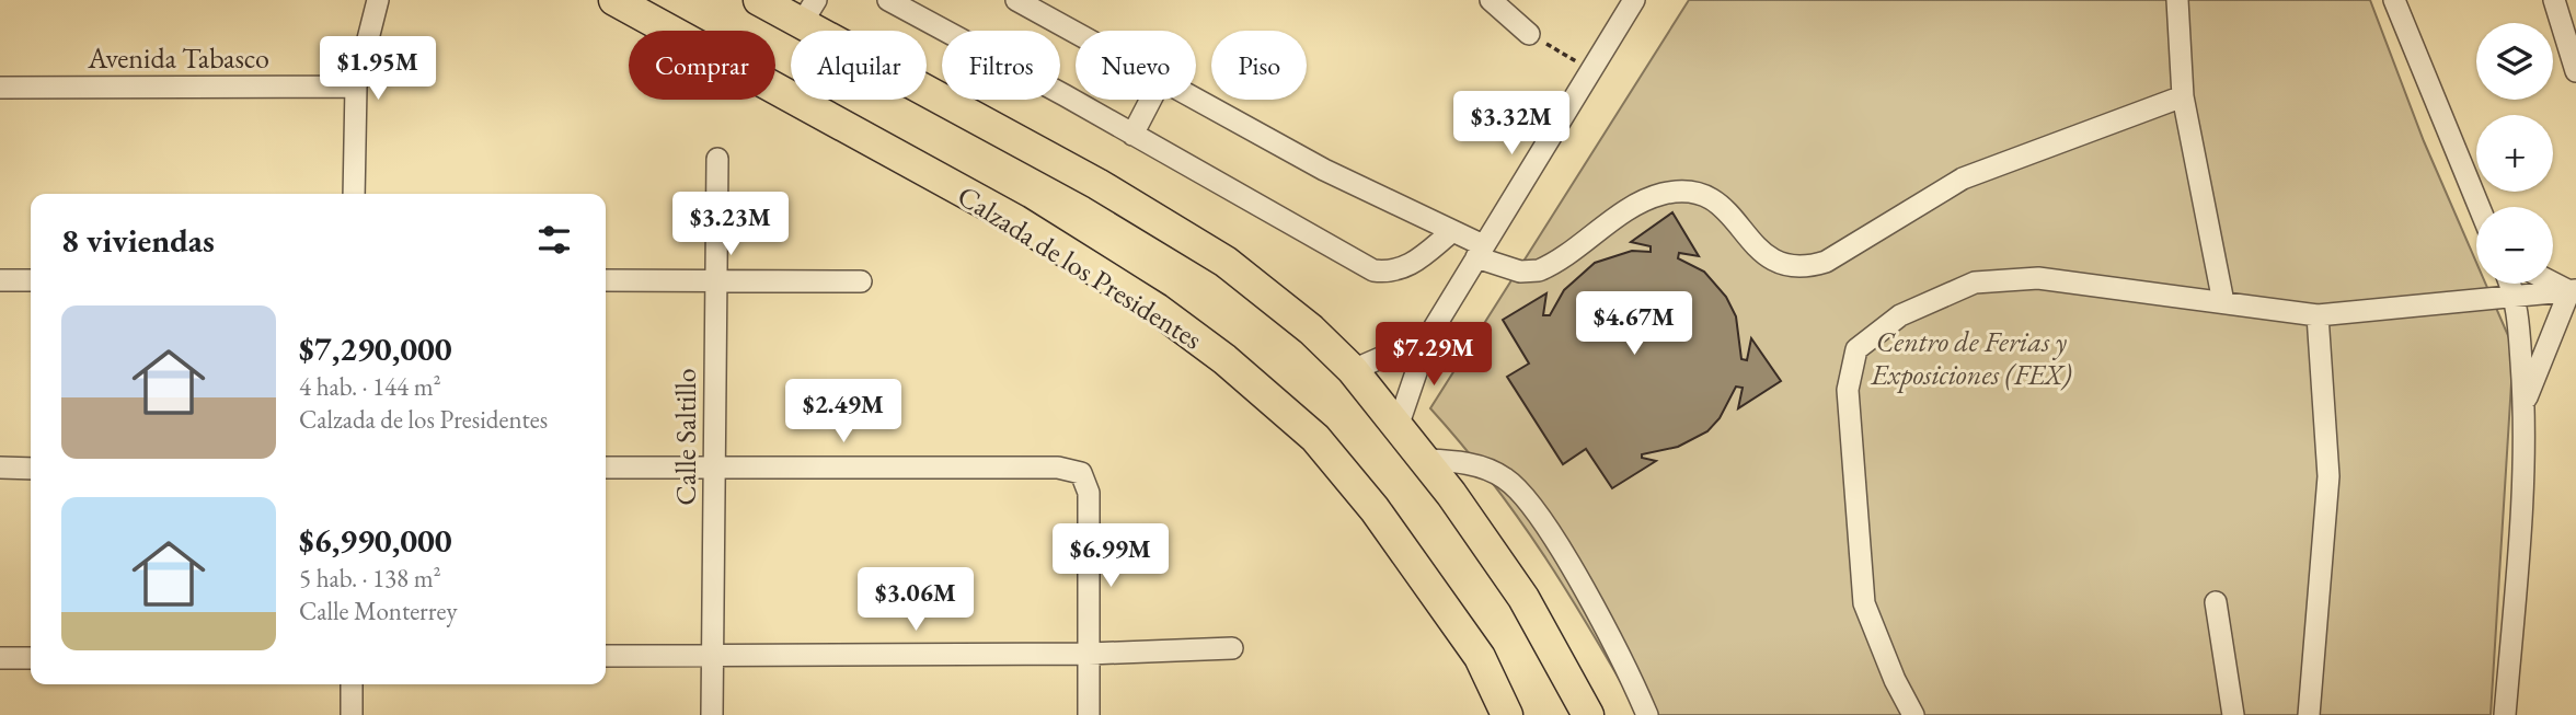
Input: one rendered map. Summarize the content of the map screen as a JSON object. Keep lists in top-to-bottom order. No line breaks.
{"streets":{"highway":["Calzada de los Presidentes"],"street":["Avenida Tabasco","Calle Saltillo"]},"parks":["Centro de Ferias y Exposiciones (FEX)"],"page":{"map_buttons":["+","−"],"chip":["Comprar","Alquilar","Filtros","Nuevo","Piso"],"price":["$1.95M","$3.32M","$3.23M","$4.67M","$7.29M","$2.49M","$6.99M","$3.06M"],"heading":"8 viviendas","list":[{"name":"$7,290,000","note":"4 hab. · 144 m² · Calzada de los Presidentes"},{"name":"$6,990,000","note":"5 hab. · 138 m² · Calle Monterrey"}]}}
